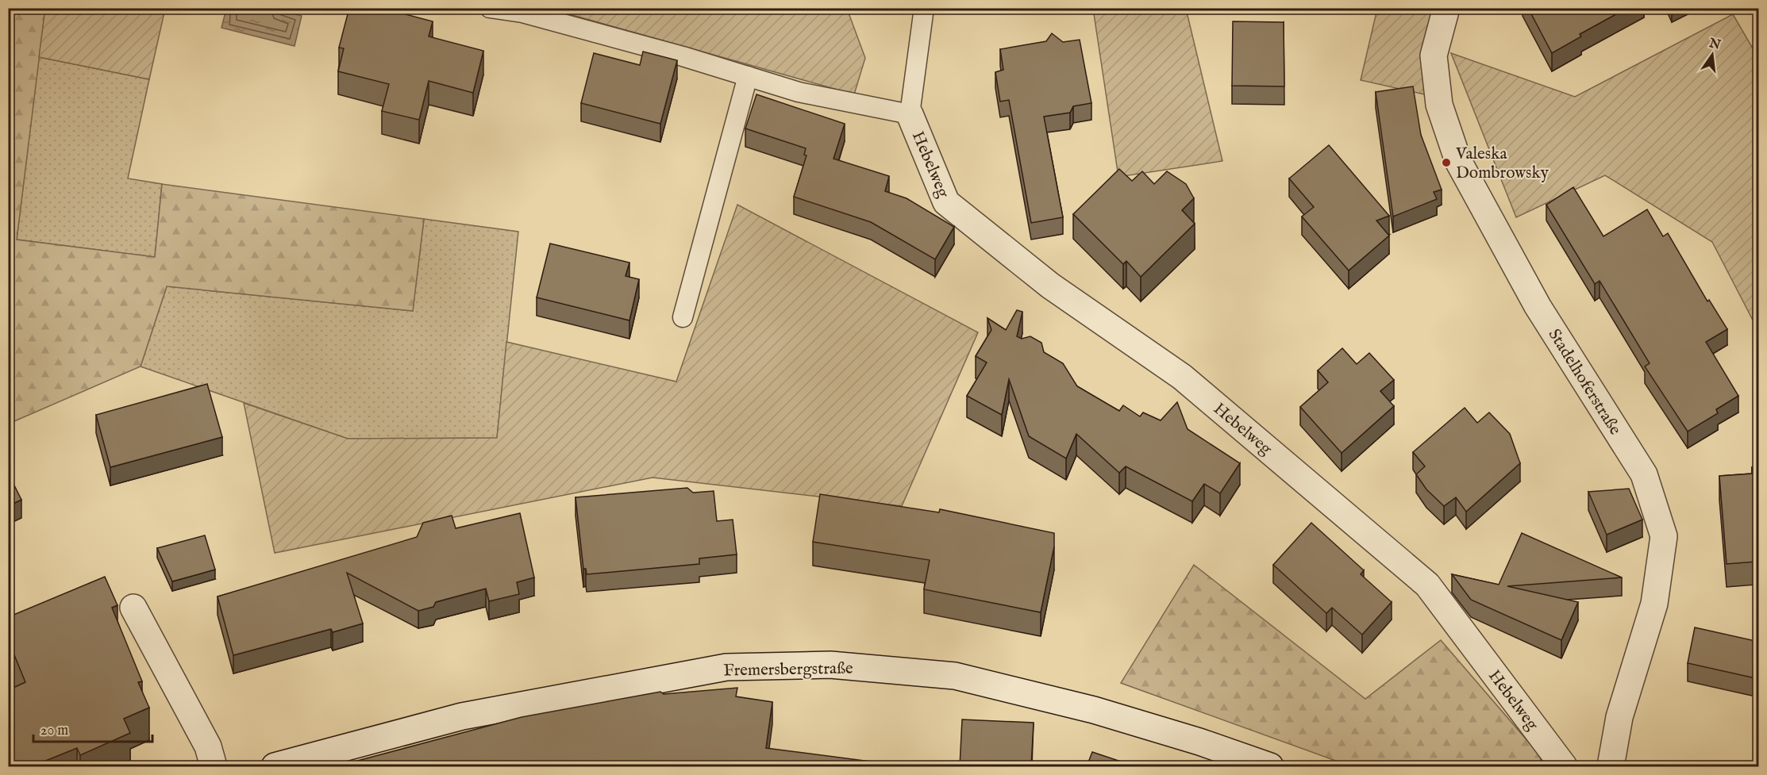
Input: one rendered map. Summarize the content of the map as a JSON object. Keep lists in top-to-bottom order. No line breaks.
{"streets":{"street":["Hebelweg","Stadelhoferstraße","Fremersbergstraße"]},"places":["Valeska Dombrowsky"],"scale_bar":"20 m","north":"top"}
